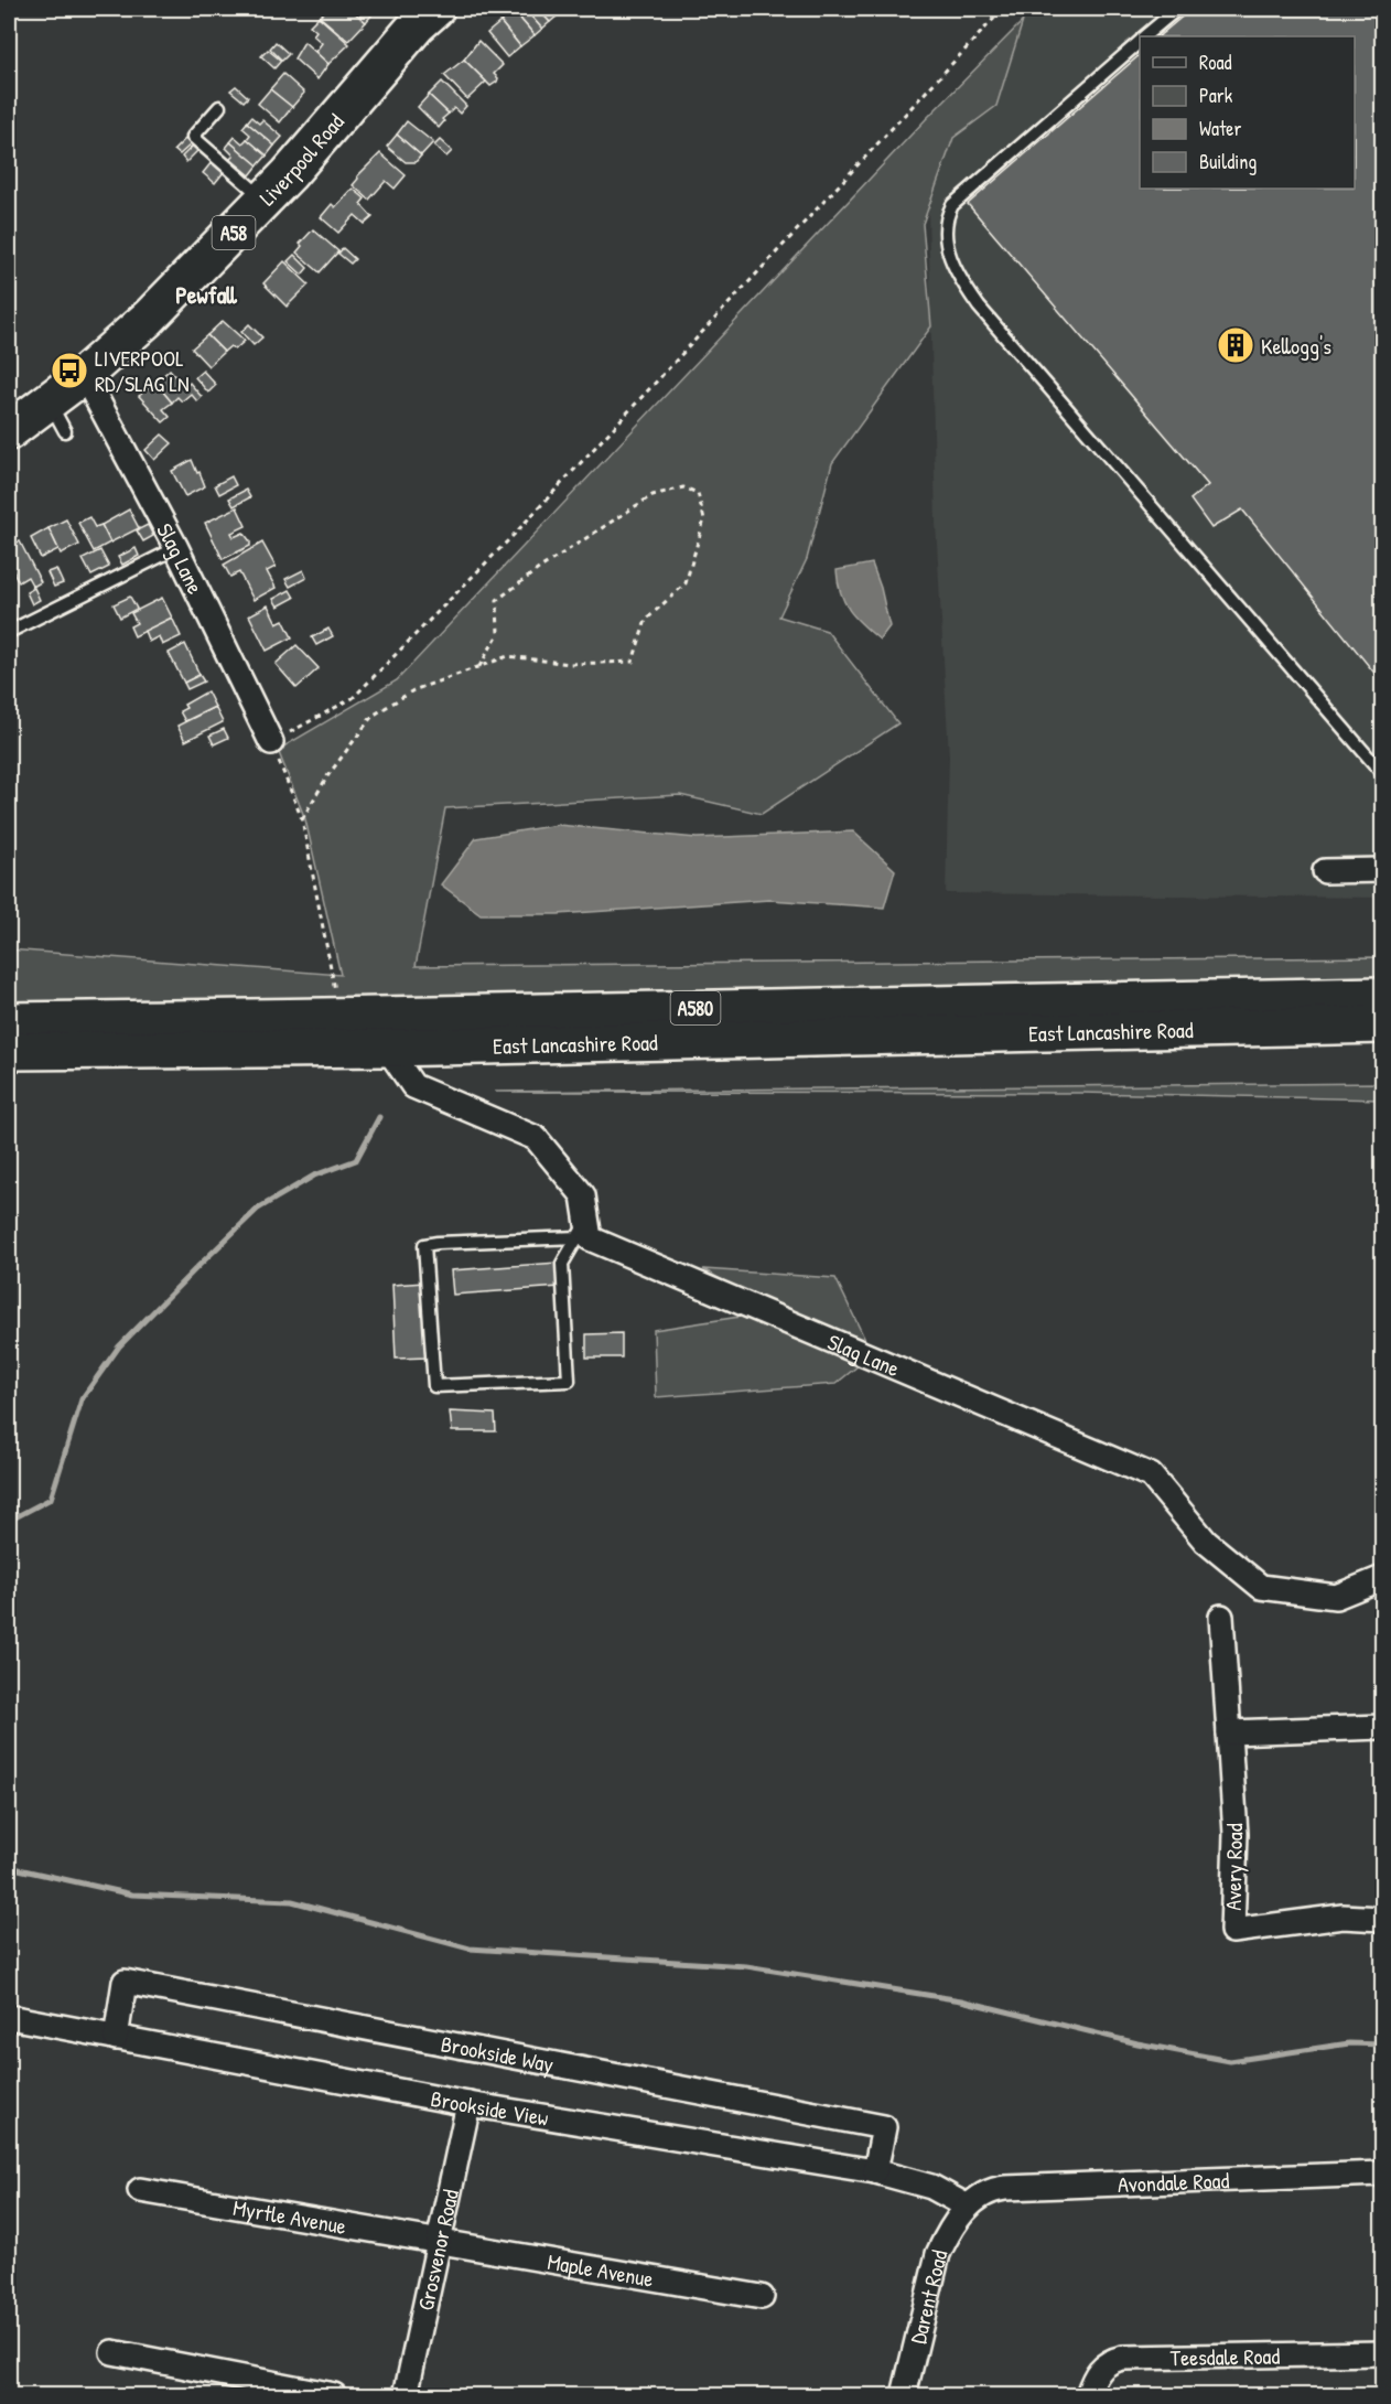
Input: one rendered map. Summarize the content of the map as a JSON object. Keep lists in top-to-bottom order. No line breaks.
{"streets":{"highway":["Liverpool Road","A58","A580","East Lancashire Road"],"street":["Slag Lane","Avery Road","Brookside Way","Brookside View","Avondale Road","Myrtle Avenue","Grosvenor Road","Maple Avenue","Darent Road","Teesdale Road"]},"crossings":[["Liverpool Road","Slag Lane"],["Slag Lane","East Lancashire Road"],["Brookside Way","Brookside View"],["Brookside View","Avondale Road"],["Brookside View","Grosvenor Road"],["Brookside View","Darent Road"],["Avondale Road","Darent Road"],["Myrtle Avenue","Grosvenor Road"],["Myrtle Avenue","Maple Avenue"],["Grosvenor Road","Maple Avenue"]],"districts":["Pewfall"],"places":{"building":["Kellogg's"],"bus stop":["LIVERPOOL RD/SLAG LN"]},"legend":["Road","Park","Water","Building"]}
